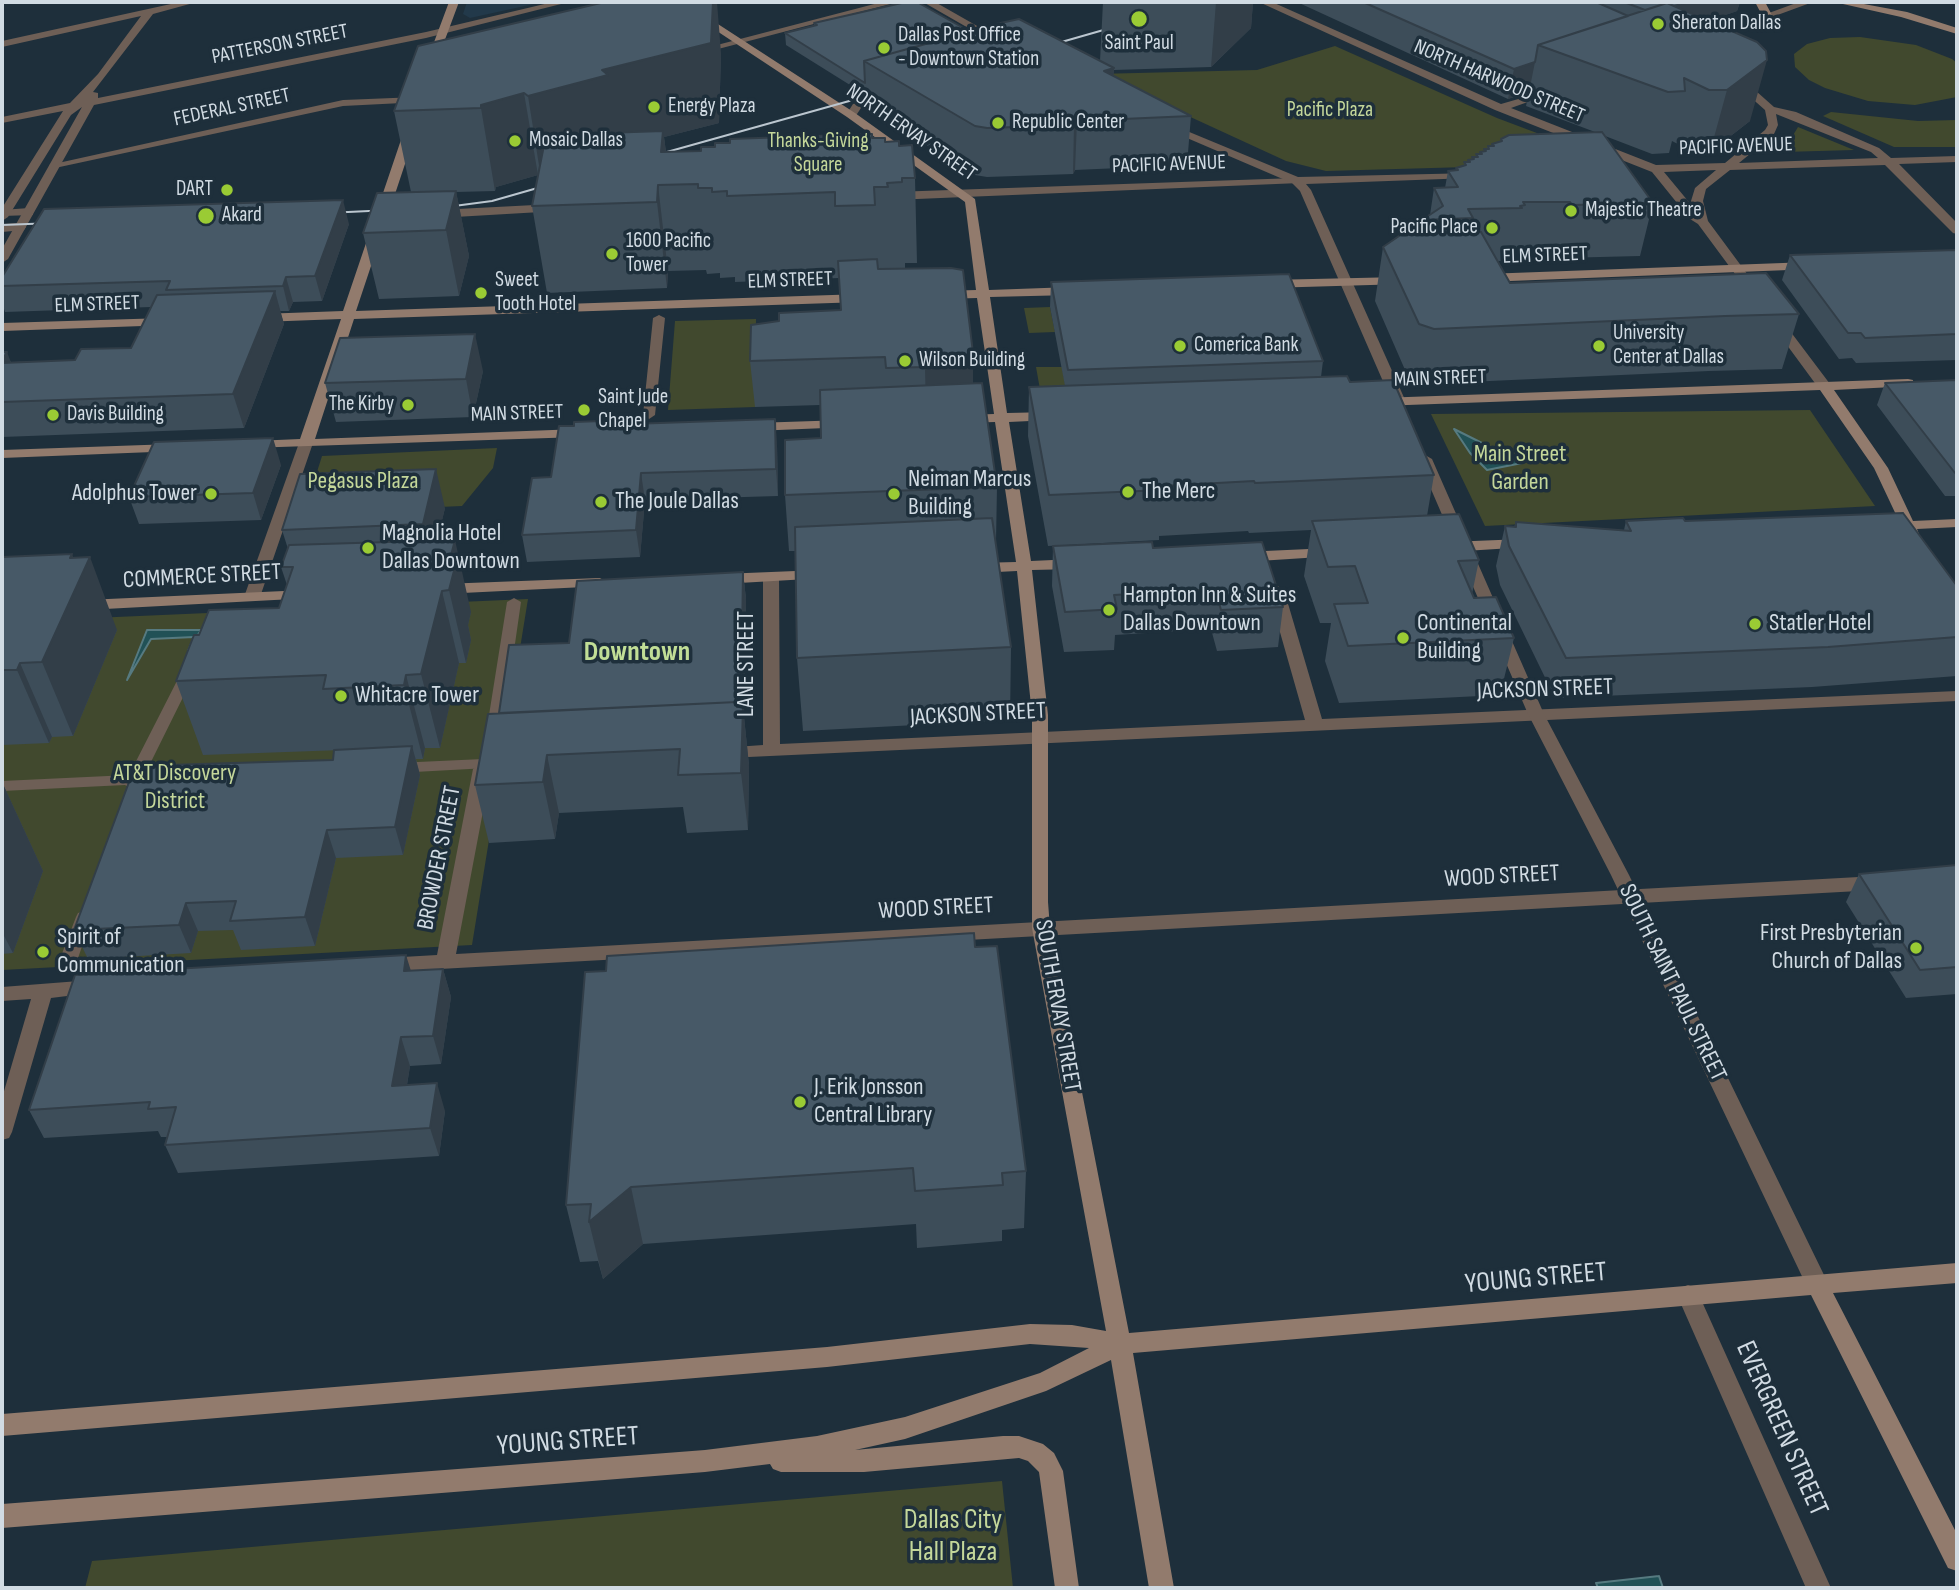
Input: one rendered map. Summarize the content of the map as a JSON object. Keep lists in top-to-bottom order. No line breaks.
{"streets":{"main road":["NORTH ERVAY STREET","ELM STREET","MAIN STREET","COMMERCE STREET","SOUTH SAINT PAUL STREET","SOUTH ERVAY STREET","YOUNG STREET"],"street":["PATTERSON STREET","NORTH HARWOOD STREET","FEDERAL STREET","PACIFIC AVENUE","LANE STREET","JACKSON STREET","BROWDER STREET","WOOD STREET","EVERGREEN STREET"]},"crossings":[["NORTH HARWOOD STREET","PACIFIC AVENUE"],["NORTH HARWOOD STREET","ELM STREET"],["NORTH HARWOOD STREET","MAIN STREET"],["NORTH ERVAY STREET","PACIFIC AVENUE"],["NORTH ERVAY STREET","SOUTH ERVAY STREET"],["LANE STREET","JACKSON STREET"],["JACKSON STREET","SOUTH SAINT PAUL STREET"],["JACKSON STREET","SOUTH ERVAY STREET"],["BROWDER STREET","WOOD STREET"],["WOOD STREET","SOUTH SAINT PAUL STREET"],["WOOD STREET","SOUTH ERVAY STREET"],["SOUTH SAINT PAUL STREET","YOUNG STREET"],["SOUTH ERVAY STREET","YOUNG STREET"],["YOUNG STREET","EVERGREEN STREET"]],"districts":["Downtown"],"parks":["Pacific Plaza","Thanks-Giving Square","Main Street Garden","Pegasus Plaza","AT&T Discovery District","Dallas City Hall Plaza"],"places":["Saint Paul","Sheraton Dallas","Dallas Post Office - Downtown Station","Energy Plaza","Republic Center","Mosaic Dallas","DART","Majestic Theatre","Akard","Pacific Place","1600 Pacific Tower","Sweet Tooth Hotel","Comerica Bank","University Center at Dallas","Wilson Building","The Kirby","Saint Jude Chapel","Davis Building","The Merc","Adolphus Tower","Neiman Marcus Building","The Joule Dallas","Magnolia Hotel Dallas Downtown","Hampton Inn & Suites Dallas Downtown","Statler Hotel","Continental Building","Whitacre Tower","First Presbyterian Church of Dallas","Spirit of Communication","J. Erik Jonsson Central Library"]}
